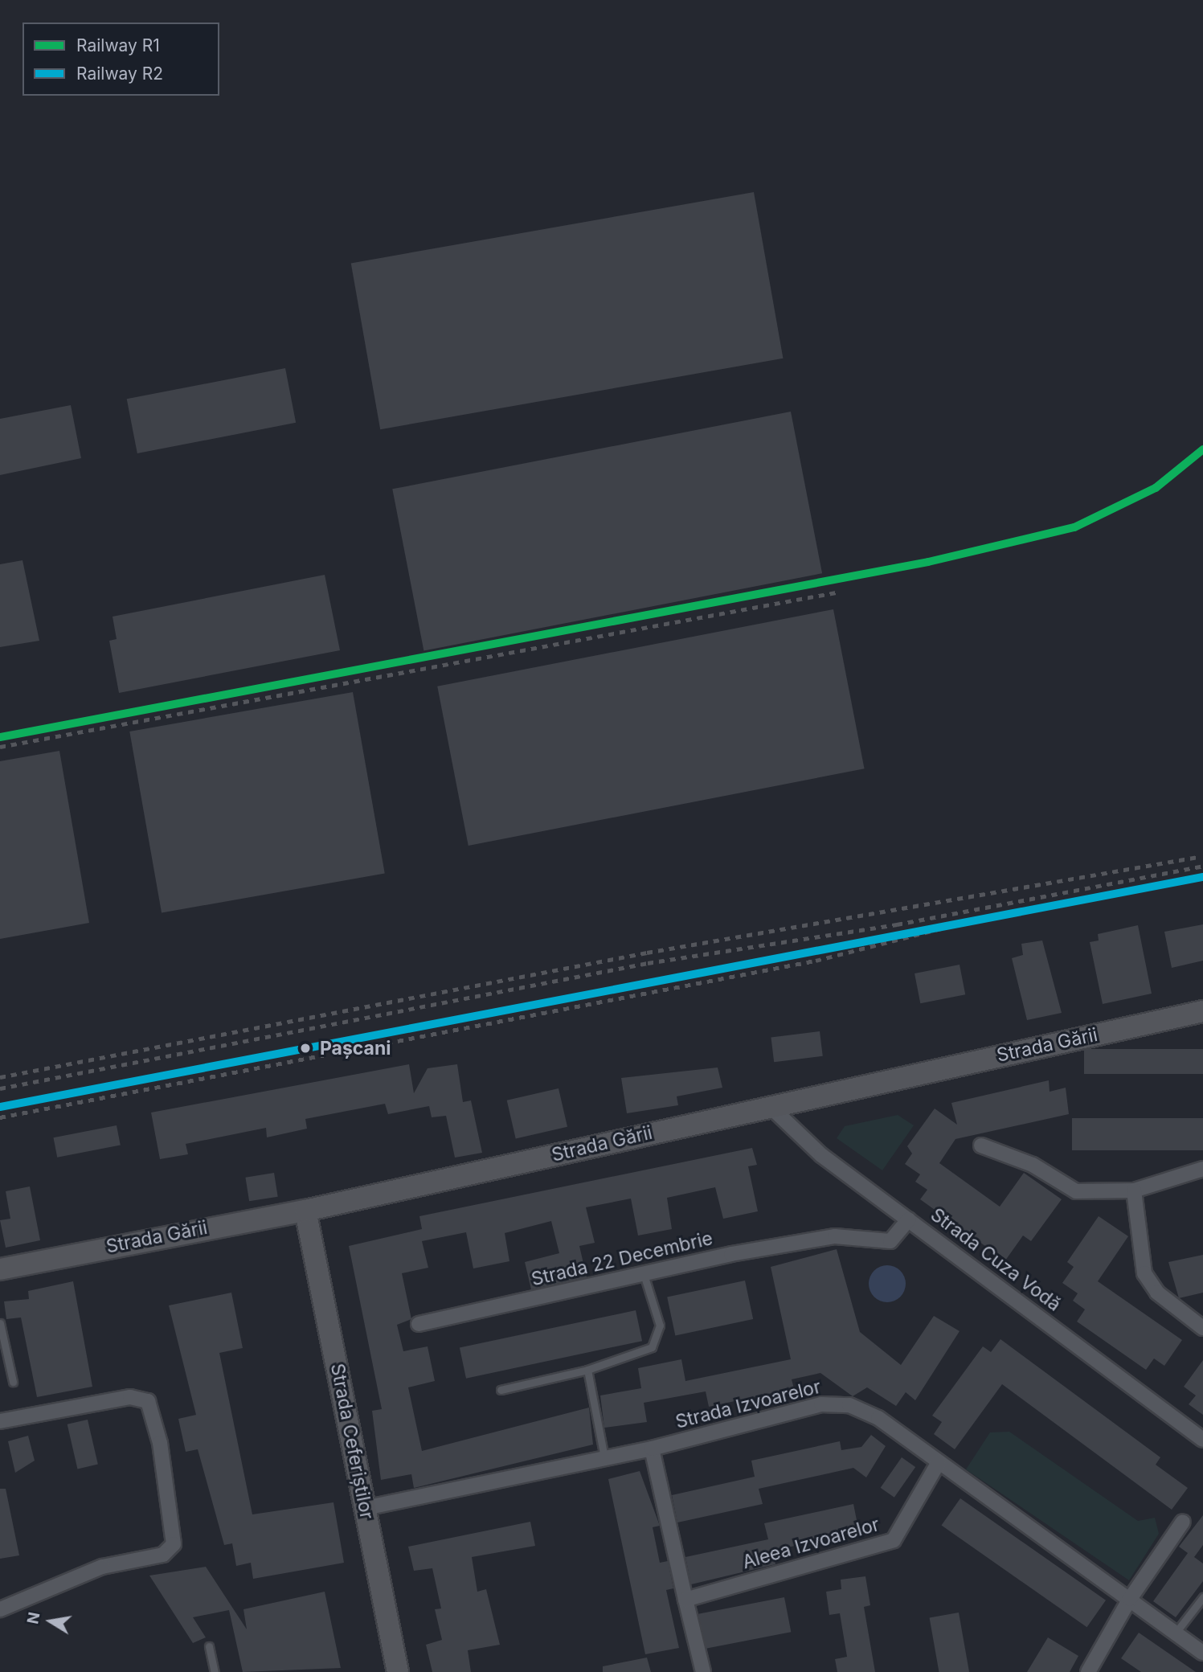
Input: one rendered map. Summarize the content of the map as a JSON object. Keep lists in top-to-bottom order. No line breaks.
{"streets":{"street":["Strada Gării","Strada 22 Decembrie","Strada Cuza Vodă","Strada Izvoarelor","Strada Ceferiștilor","Aleea Izvoarelor"]},"crossings":[["Strada Gării","Strada Cuza Vodă"],["Strada Gării","Strada Ceferiștilor"],["Strada 22 Decembrie","Strada Cuza Vodă"],["Strada Izvoarelor","Strada Ceferiștilor"],["Strada Izvoarelor","Aleea Izvoarelor"]],"places":["Pașcani"],"lines":["rail line R1","rail line R2"],"legend":["Railway R1","Railway R2"],"north":"left"}
